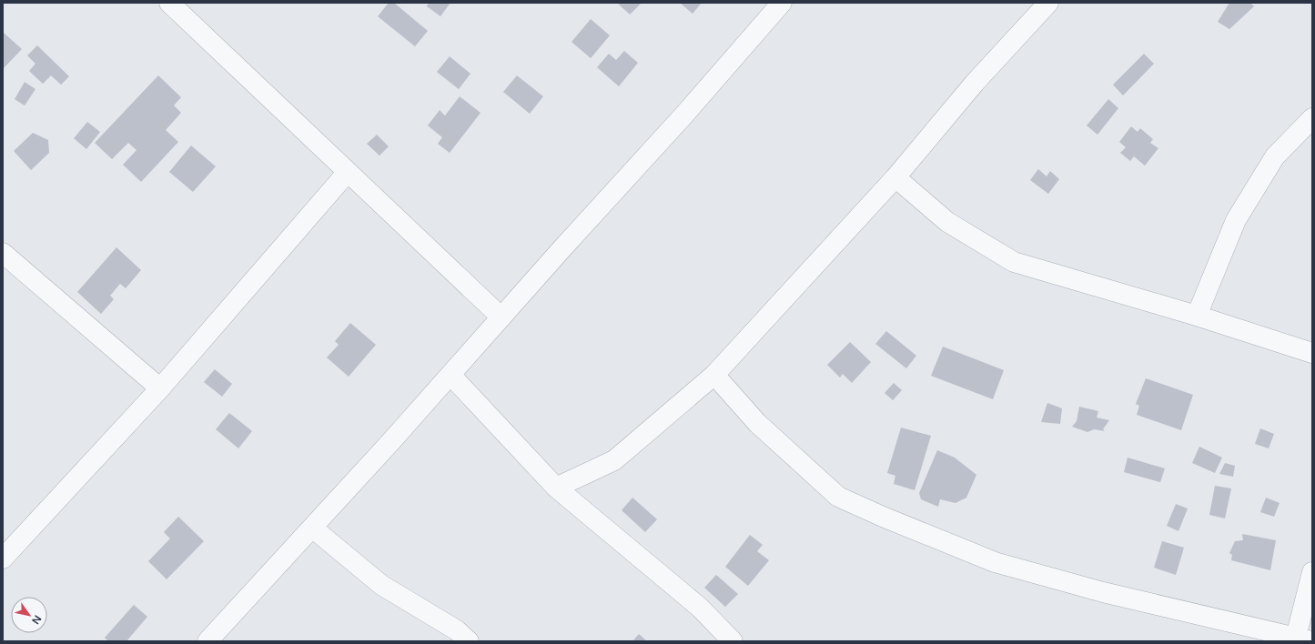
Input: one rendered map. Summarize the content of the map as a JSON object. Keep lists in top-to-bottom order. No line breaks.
{"north":"bottom right"}
